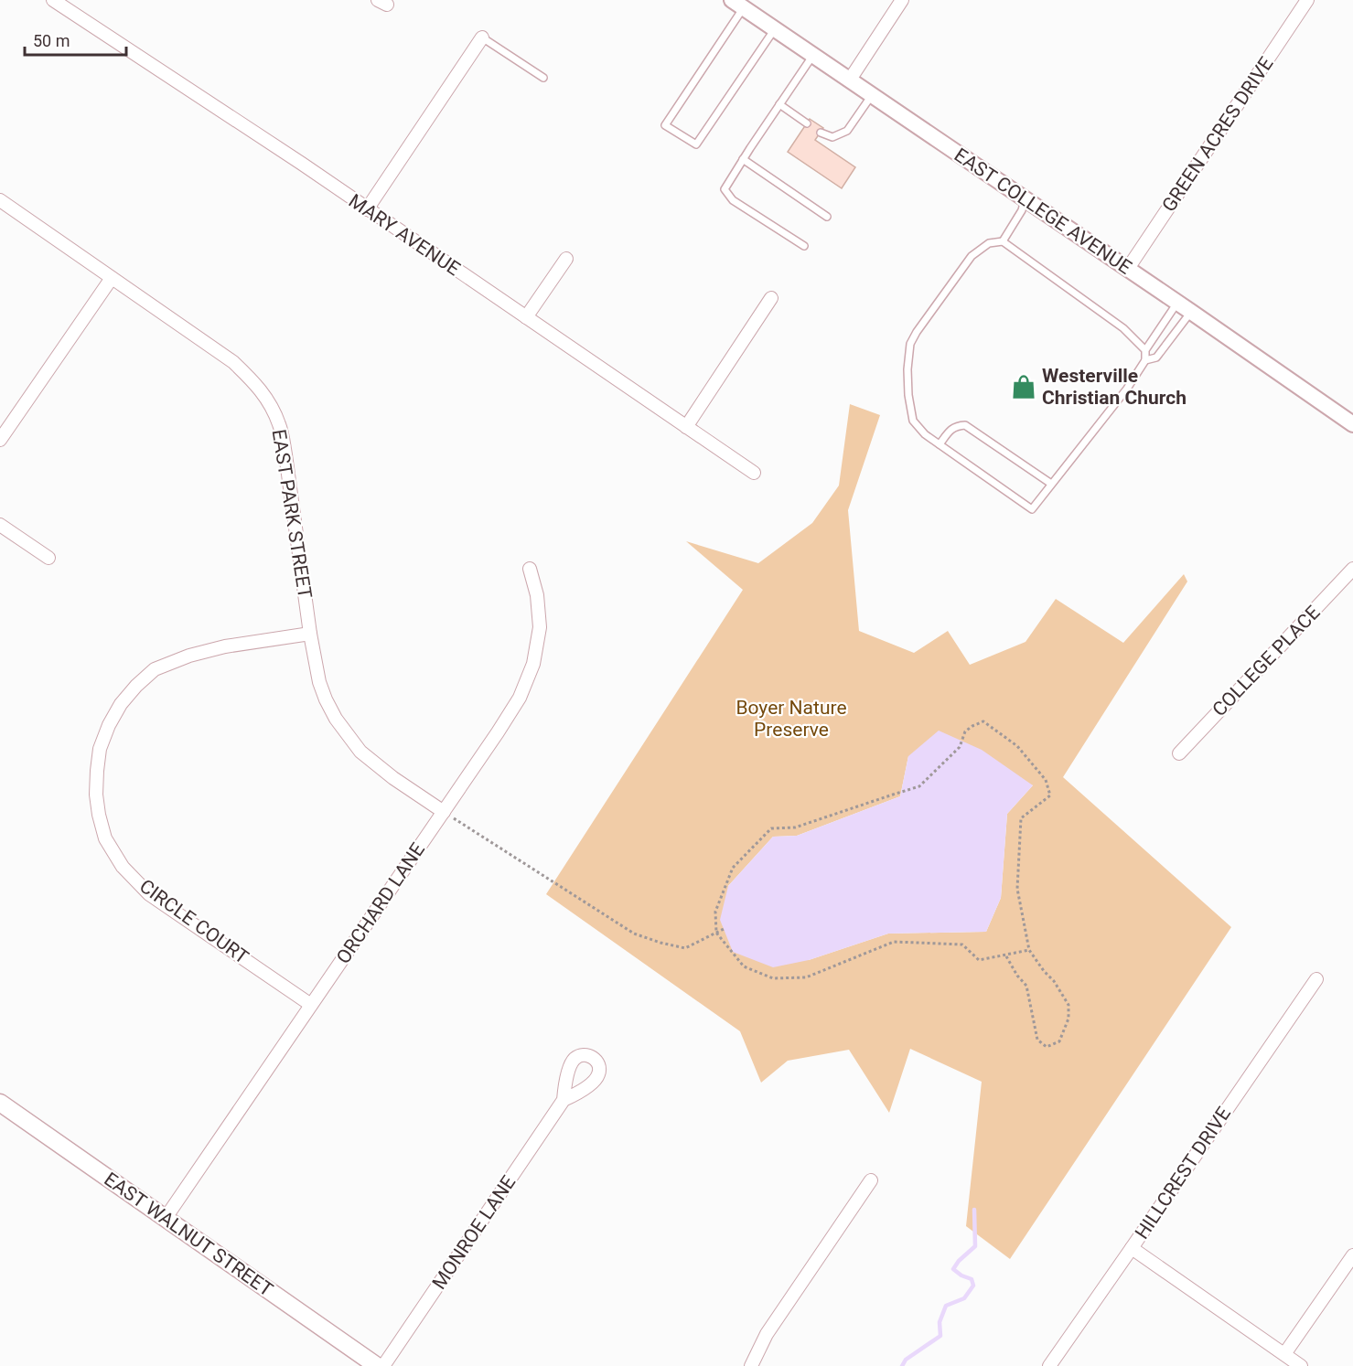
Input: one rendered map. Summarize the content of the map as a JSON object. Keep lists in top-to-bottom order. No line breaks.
{"streets":{"main road":["EAST WALNUT STREET"],"street":["GREEN ACRES DRIVE","EAST COLLEGE AVENUE","MARY AVENUE","EAST PARK STREET","COLLEGE PLACE","ORCHARD LANE","CIRCLE COURT","HILLCREST DRIVE","MONROE LANE"]},"crossings":[["GREEN ACRES DRIVE","EAST COLLEGE AVENUE"],["EAST PARK STREET","ORCHARD LANE"],["EAST PARK STREET","CIRCLE COURT"],["ORCHARD LANE","CIRCLE COURT"],["ORCHARD LANE","EAST WALNUT STREET"]],"parks":["Boyer Nature Preserve"],"places":{"shop":["Westerville Christian Church"]},"scale_bar":"50 m"}
